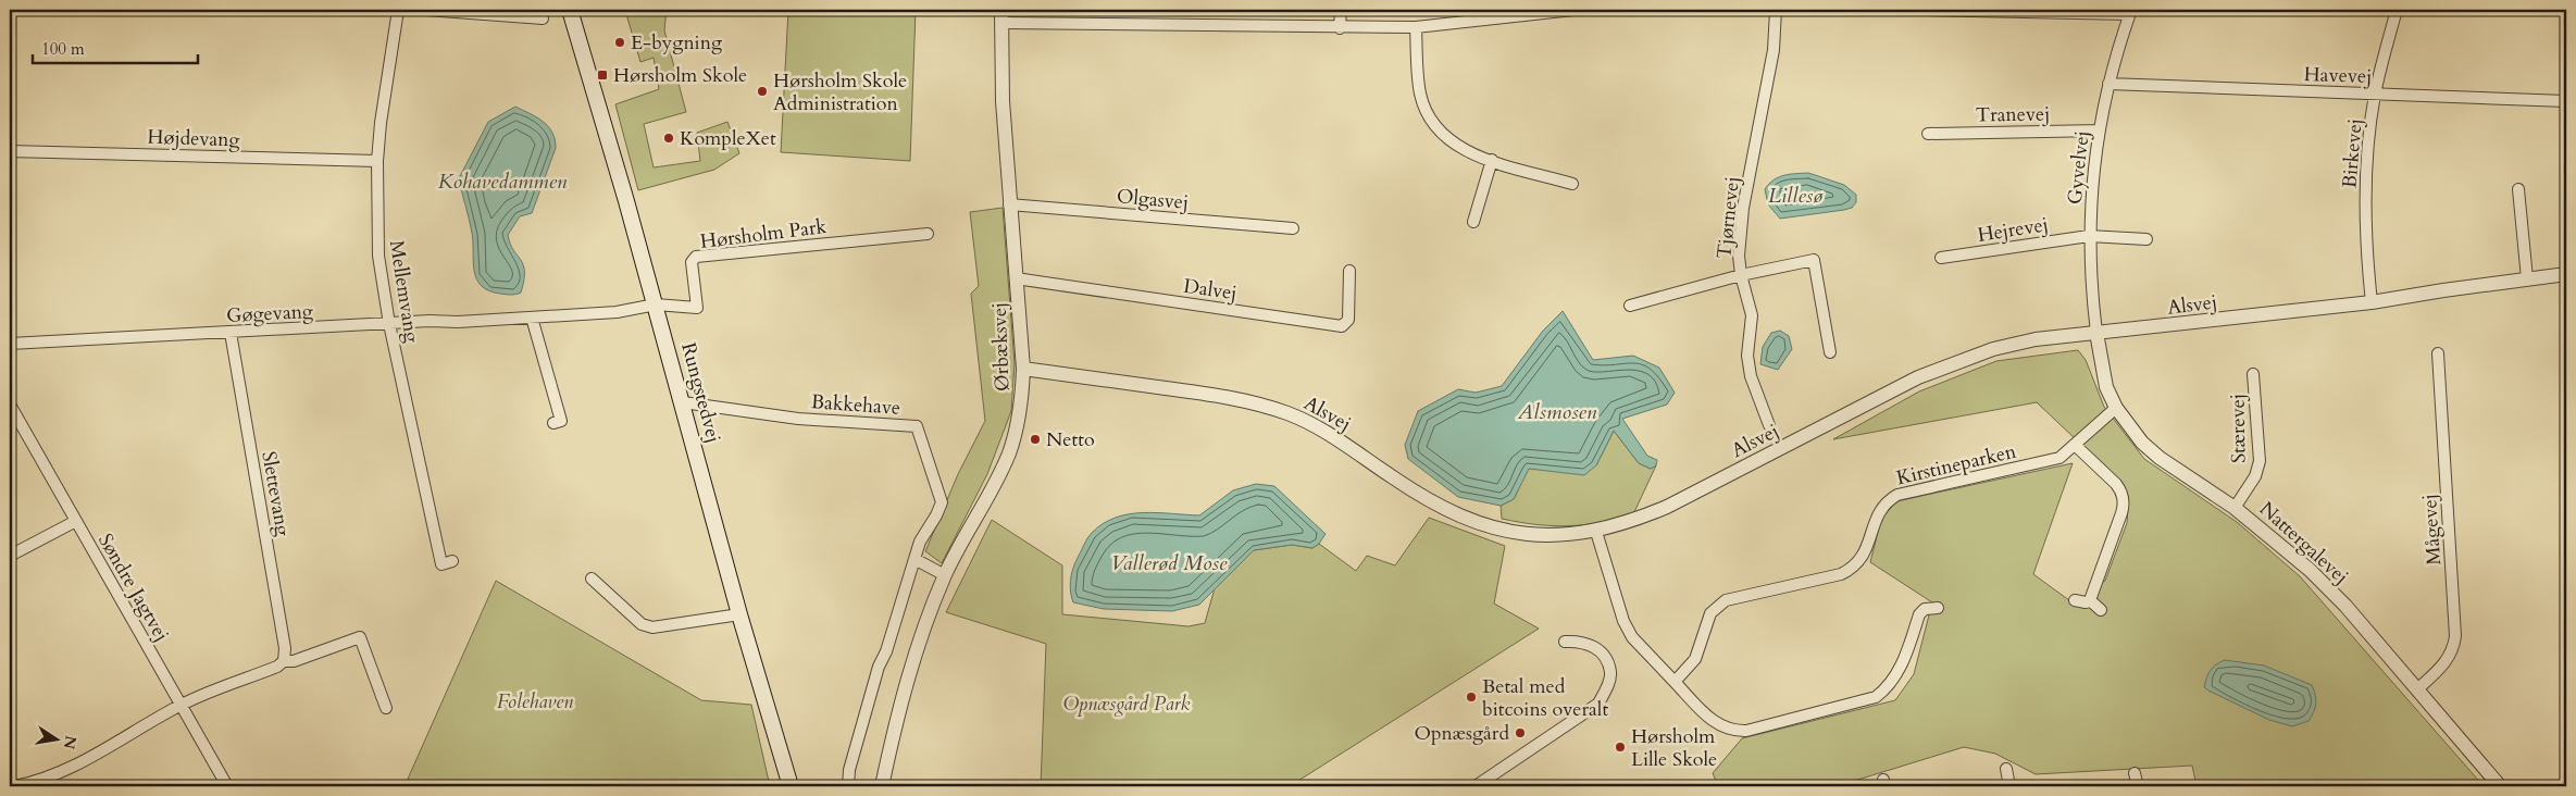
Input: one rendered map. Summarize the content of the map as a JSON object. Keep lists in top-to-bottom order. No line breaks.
{"streets":{"main road":["Rungstedvej"],"street":["Havevej","Tranevej","Højdevang","Birkevej","Gyvelvej","Olgasvej","Tjørnevej","Hejrevej","Hørsholm Park","Dalvej","Mellemvang","Alsvej","Gøgevang","Ørbæksvej","Bakkehave","Stærevej","Kirstineparken","Slettevang","Mågevej","Nattergalevej","Søndre Jagtvej"]},"crossings":[["Havevej","Birkevej"],["Havevej","Gyvelvej"],["Tranevej","Gyvelvej"],["Højdevang","Mellemvang"],["Birkevej","Alsvej"],["Gyvelvej","Hejrevej"],["Gyvelvej","Alsvej"],["Gyvelvej","Nattergalevej"],["Olgasvej","Ørbæksvej"],["Hørsholm Park","Gøgevang"],["Hørsholm Park","Rungstedvej"],["Dalvej","Ørbæksvej"],["Mellemvang","Gøgevang"],["Alsvej","Ørbæksvej"],["Alsvej","Nattergalevej"],["Gøgevang","Rungstedvej"],["Gøgevang","Slettevang"],["Rungstedvej","Bakkehave"],["Stærevej","Nattergalevej"],["Kirstineparken","Nattergalevej"],["Mågevej","Nattergalevej"]],"water":["Kohavedammen","Lillesø","Alsmosen","Vallerød Mose"],"parks":["Folehaven","Opnæsgård Park"],"places":{"other":["E-bygning","Hørsholm Skole Administration","KompleXet","Netto","Betal med bitcoins overalt","Opnæsgård","Hørsholm Lille Skole"],"transit":["Hørsholm Skole"]},"scale_bar":"100 m","north":"right"}
